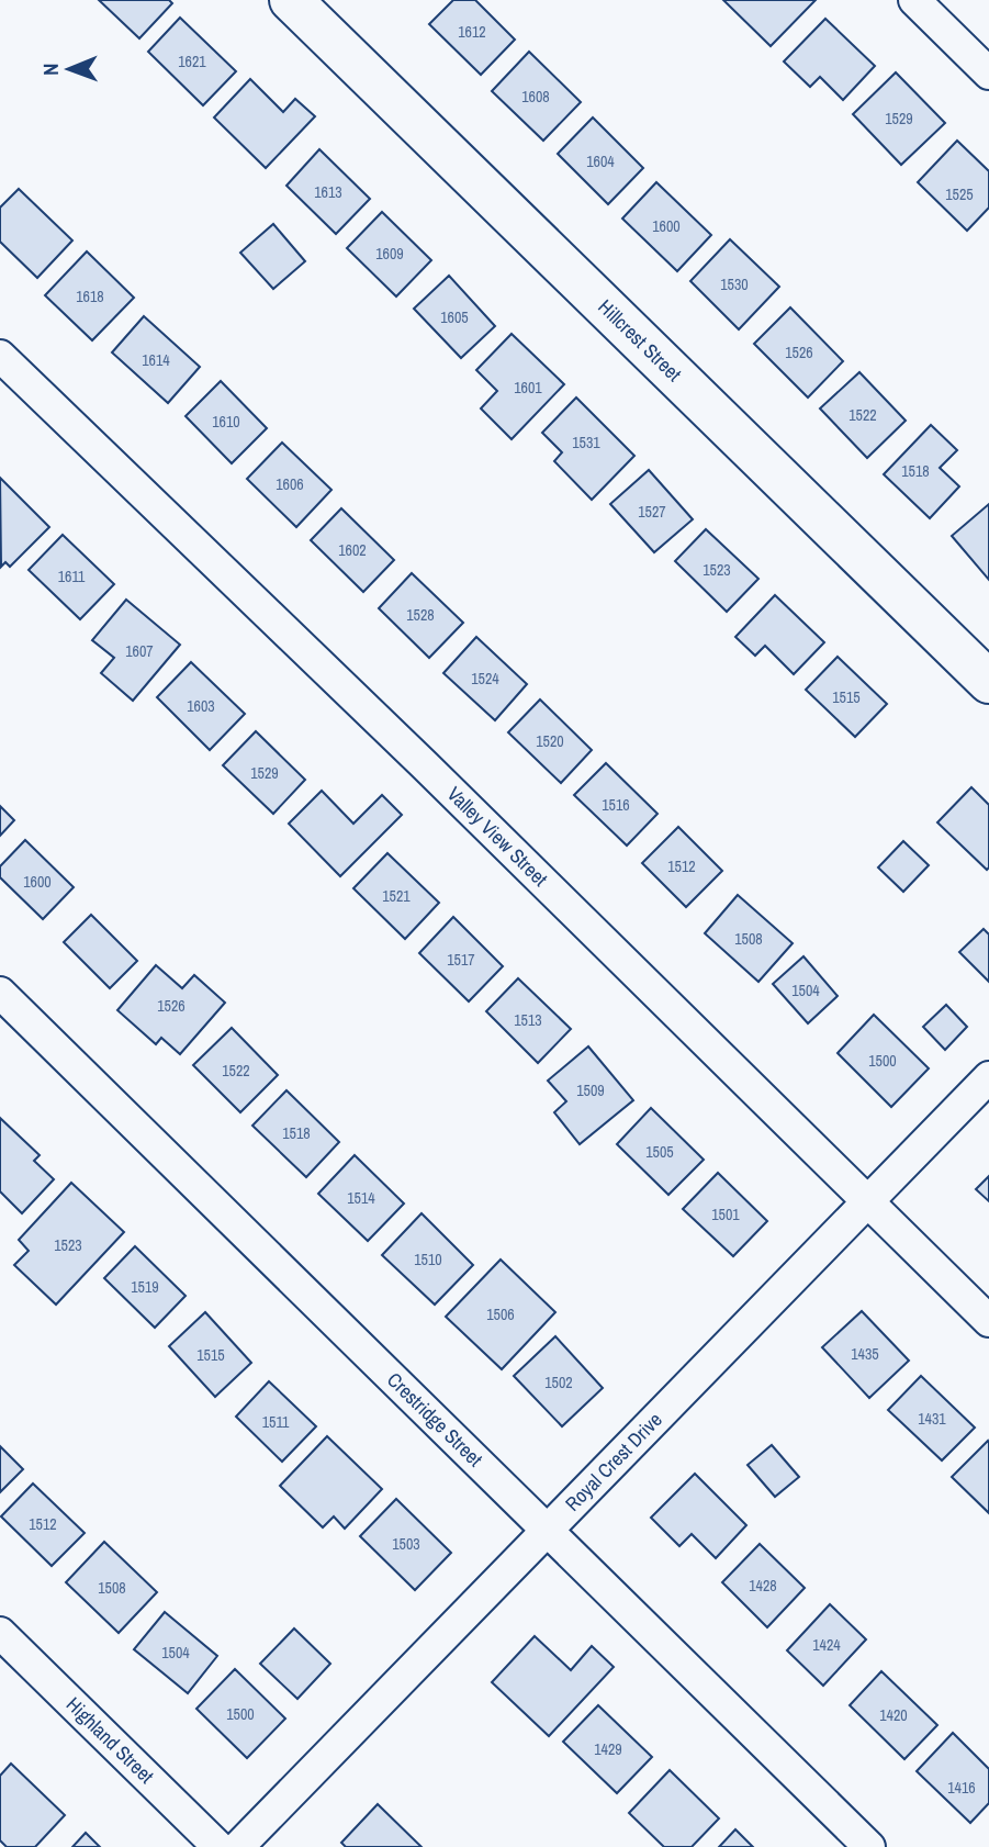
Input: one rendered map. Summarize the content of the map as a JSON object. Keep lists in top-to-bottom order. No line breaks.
{"streets":{"street":["Hillcrest Street","Valley View Street","Crestridge Street","Royal Crest Drive","Highland Street"]},"crossings":[["Valley View Street","Royal Crest Drive"],["Crestridge Street","Royal Crest Drive"]],"house_numbers":["1612","1621","1608","1529","1604","1613","1525","1600","1609","1530","1618","1605","1526","1614","1601","1522","1610","1531","1518","1606","1527","1602","1523","1611","1528","1607","1524","1515","1603","1520","1529","1516","1512","1600","1521","1508","1517","1504","1526","1513","1500","1522","1509","1518","1505","1514","1501","1523","1510","1519","1506","1435","1515","1502","1431","1511","1512","1503","1428","1508","1424","1504","1500","1420","1429","1416"],"north":"left"}
